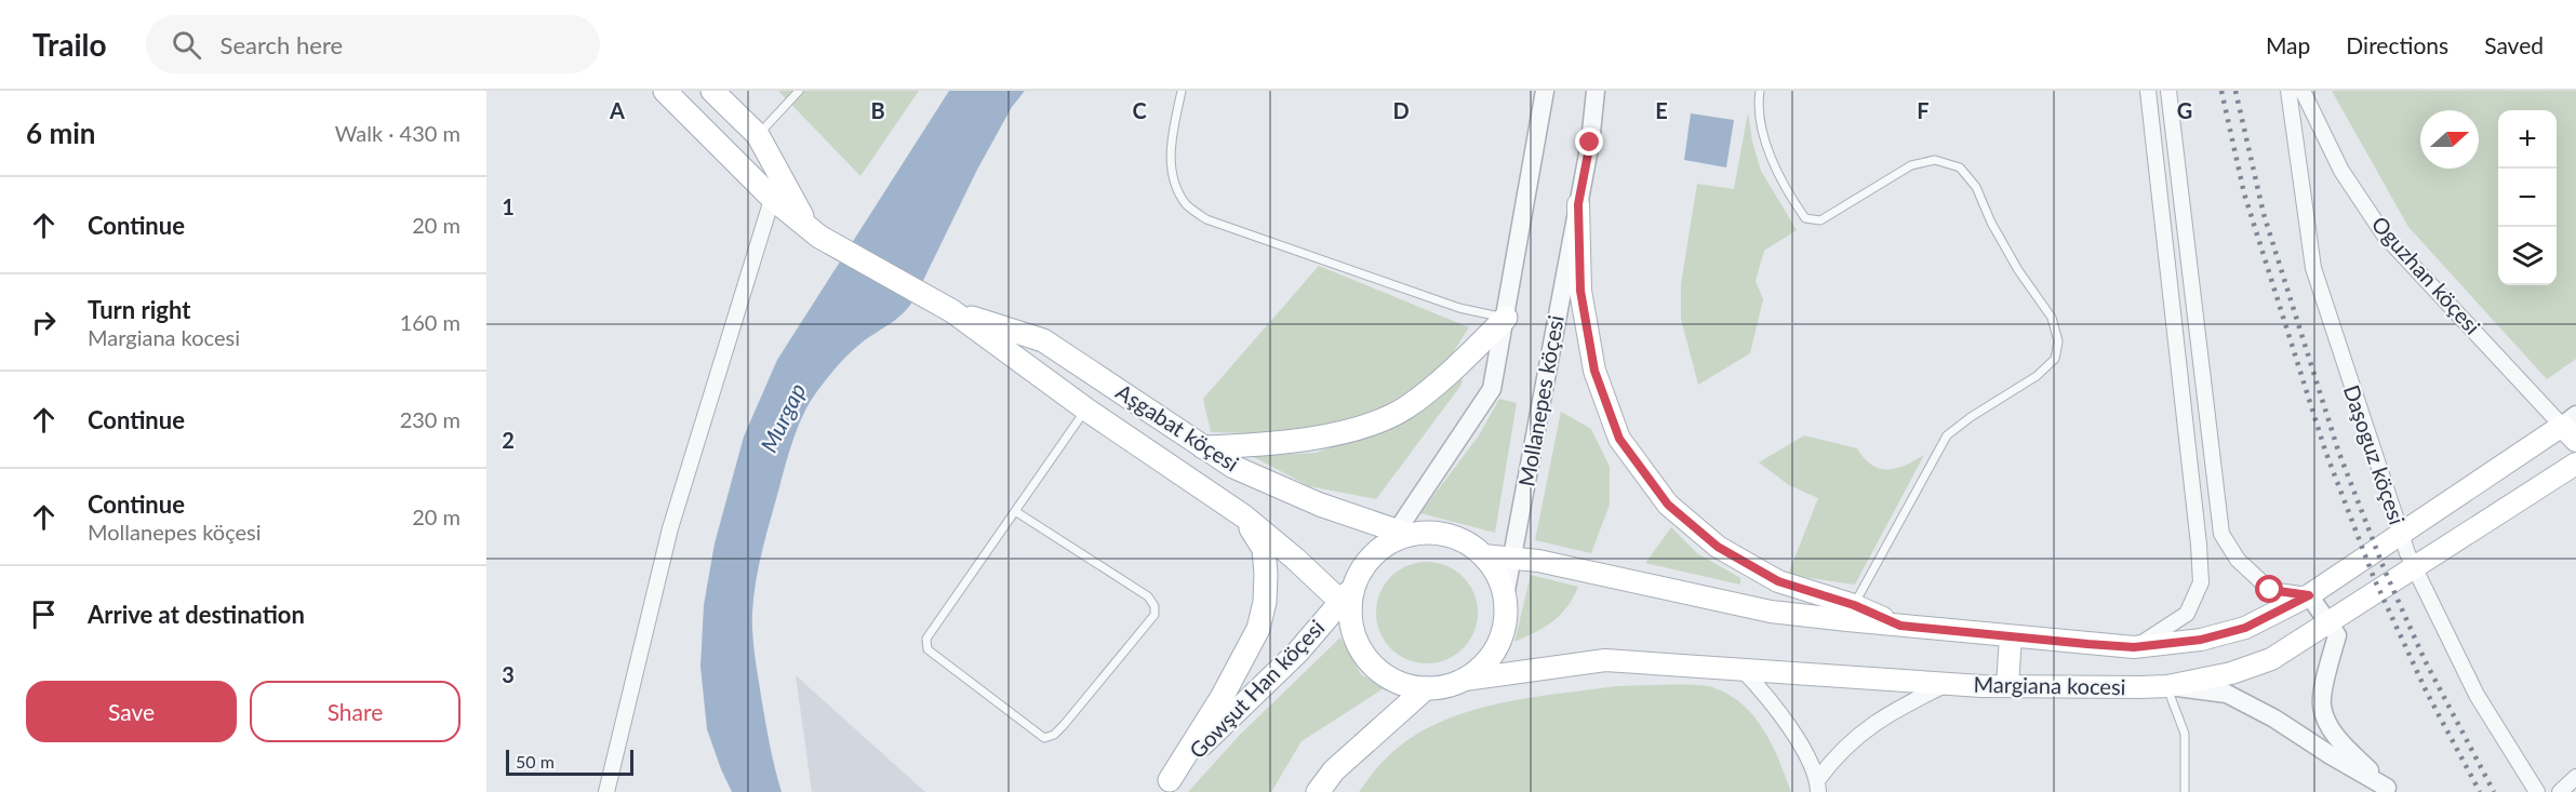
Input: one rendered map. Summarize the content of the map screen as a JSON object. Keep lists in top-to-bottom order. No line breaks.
{"streets":{"main road":["Aşgabat köçesi","Margiana kocesi","Gowşut Han köçesi"],"street":["Oguzhan köçesi","Mollanepes köçesi","Daşoguz köçesi"]},"crossings":[["Oguzhan köçesi","Margiana kocesi"],["Mollanepes köçesi","Aşgabat köçesi"],["Mollanepes köçesi","Margiana kocesi"],["Mollanepes köçesi","Gowşut Han köçesi"],["Aşgabat köçesi","Margiana kocesi"],["Aşgabat köçesi","Gowşut Han köçesi"],["Daşoguz köçesi","Margiana kocesi"],["Margiana kocesi","Gowşut Han köçesi"]],"water":["Murgap"],"scale_bar":"50 m","north":"right","page":{"header":"Trailo","search":"Search here","nav":["Map","Directions","Saved"],"heading":["6 min","Walk · 430 m"],"map_buttons":["+","−"],"list":[["Continue","20 m"],["Turn right","Margiana kocesi","160 m"],["Continue","230 m"],["Continue","Mollanepes köçesi","20 m"],"Arrive at destination"],"buttons":["Save","Share"],"scale":"50 m"},"grid":{"columns":["A","B","C","D","E","F","G"],"rows":["1","2","3"]}}
